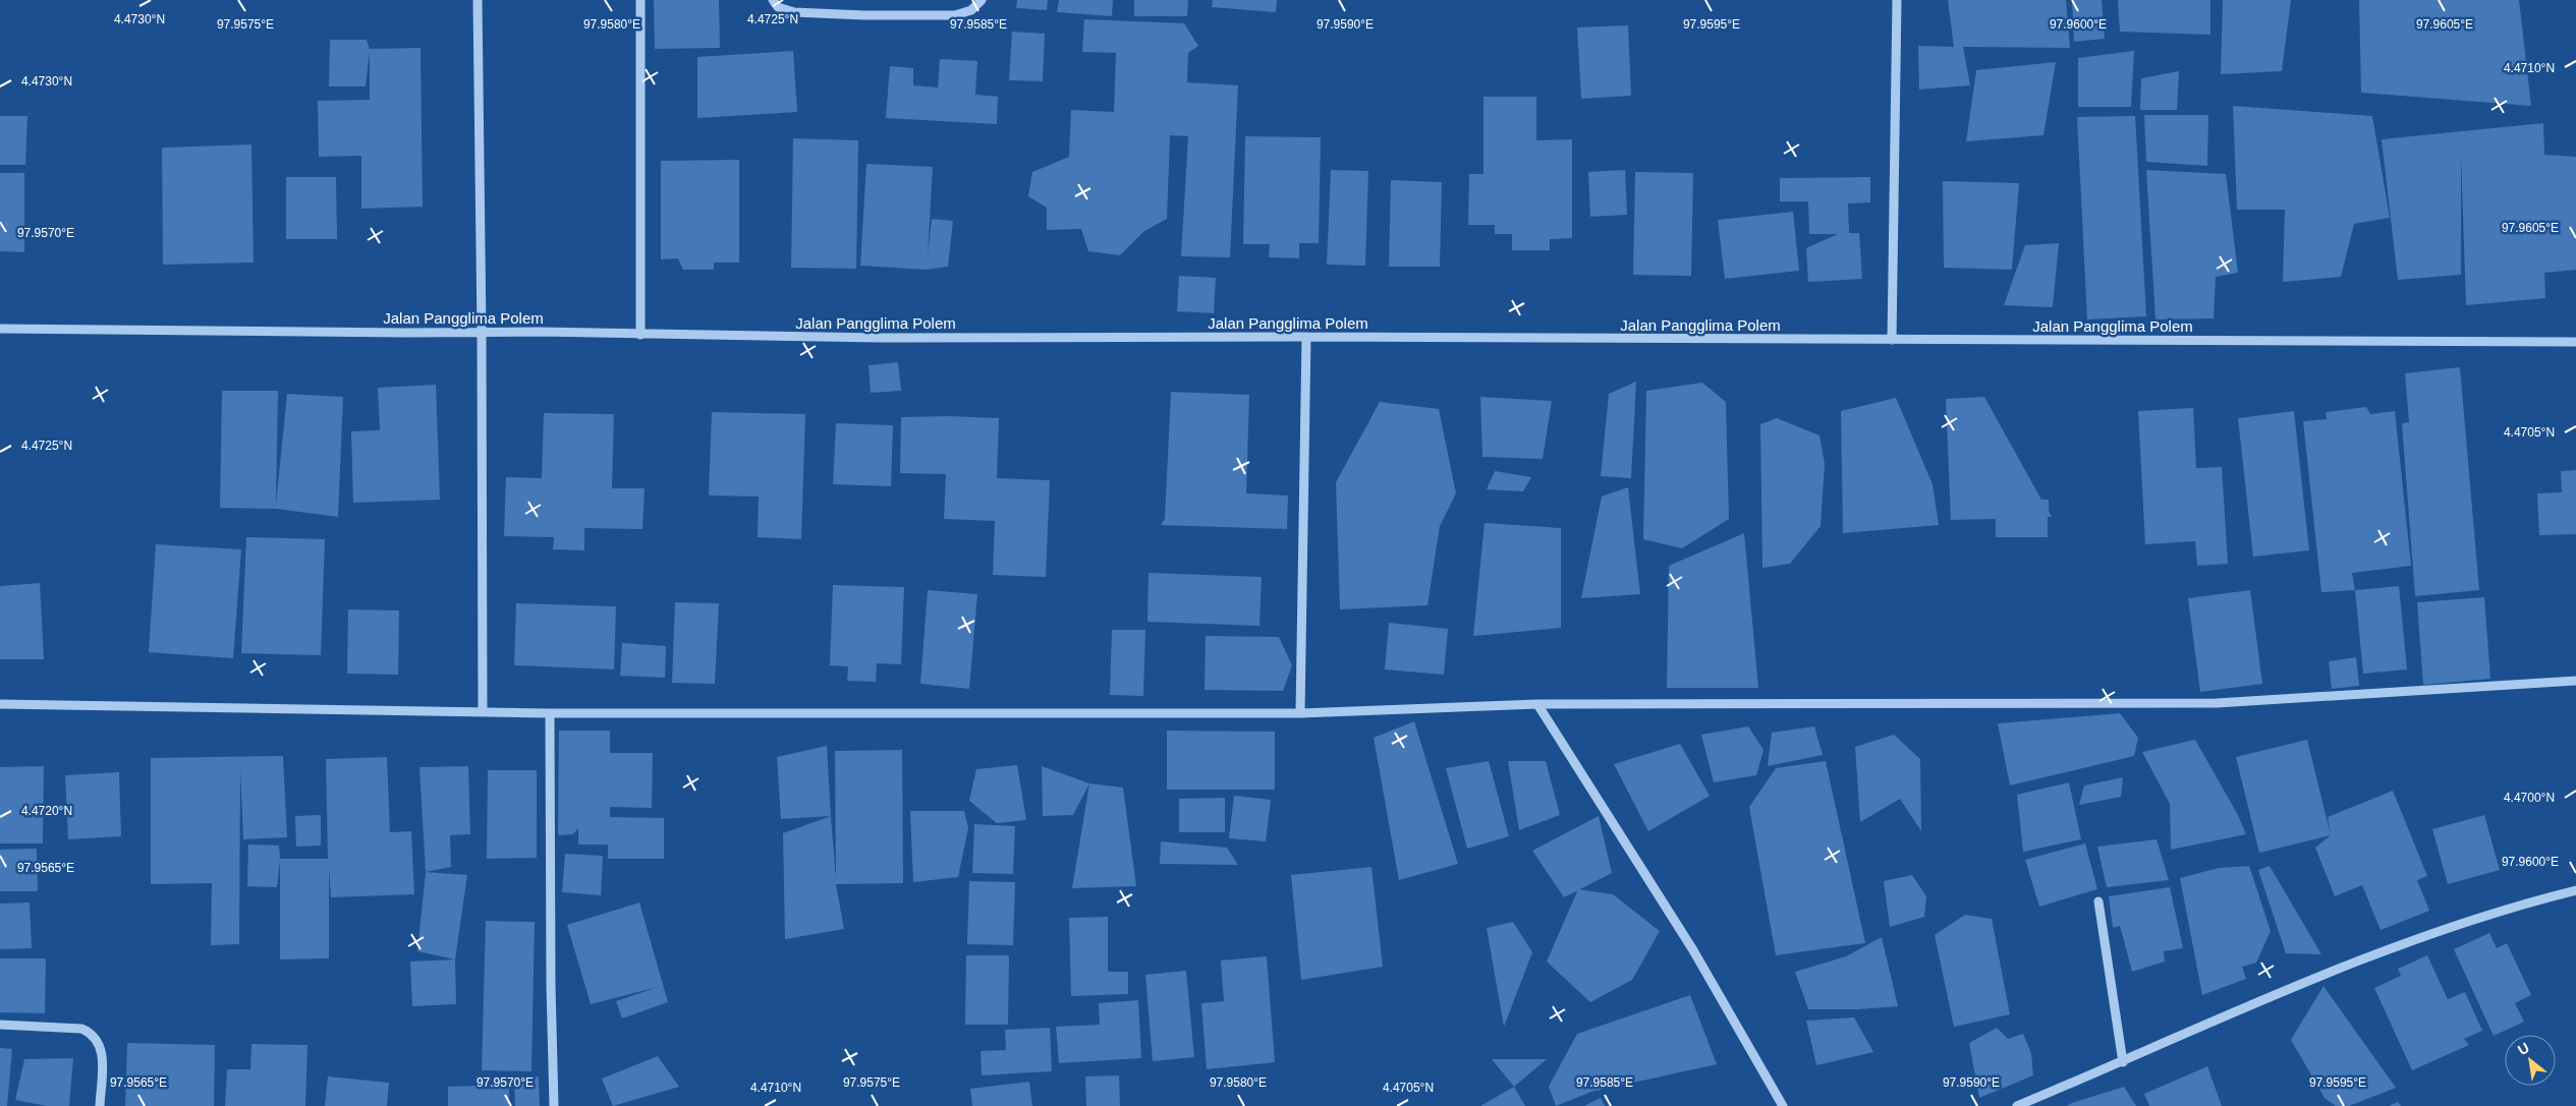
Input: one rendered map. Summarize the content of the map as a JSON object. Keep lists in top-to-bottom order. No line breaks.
{"streets":{"street":["Jalan Pangglima Polem"]},"north":"top left","coordinates":["4.4730°N","4.4725°N","97.9575°E","97.9580°E","97.9585°E","97.9590°E","97.9595°E","97.9600°E","97.9605°E","4.4710°N","97.9570°E","4.4705°N","4.4700°N","4.4720°N","97.9565°E"]}
